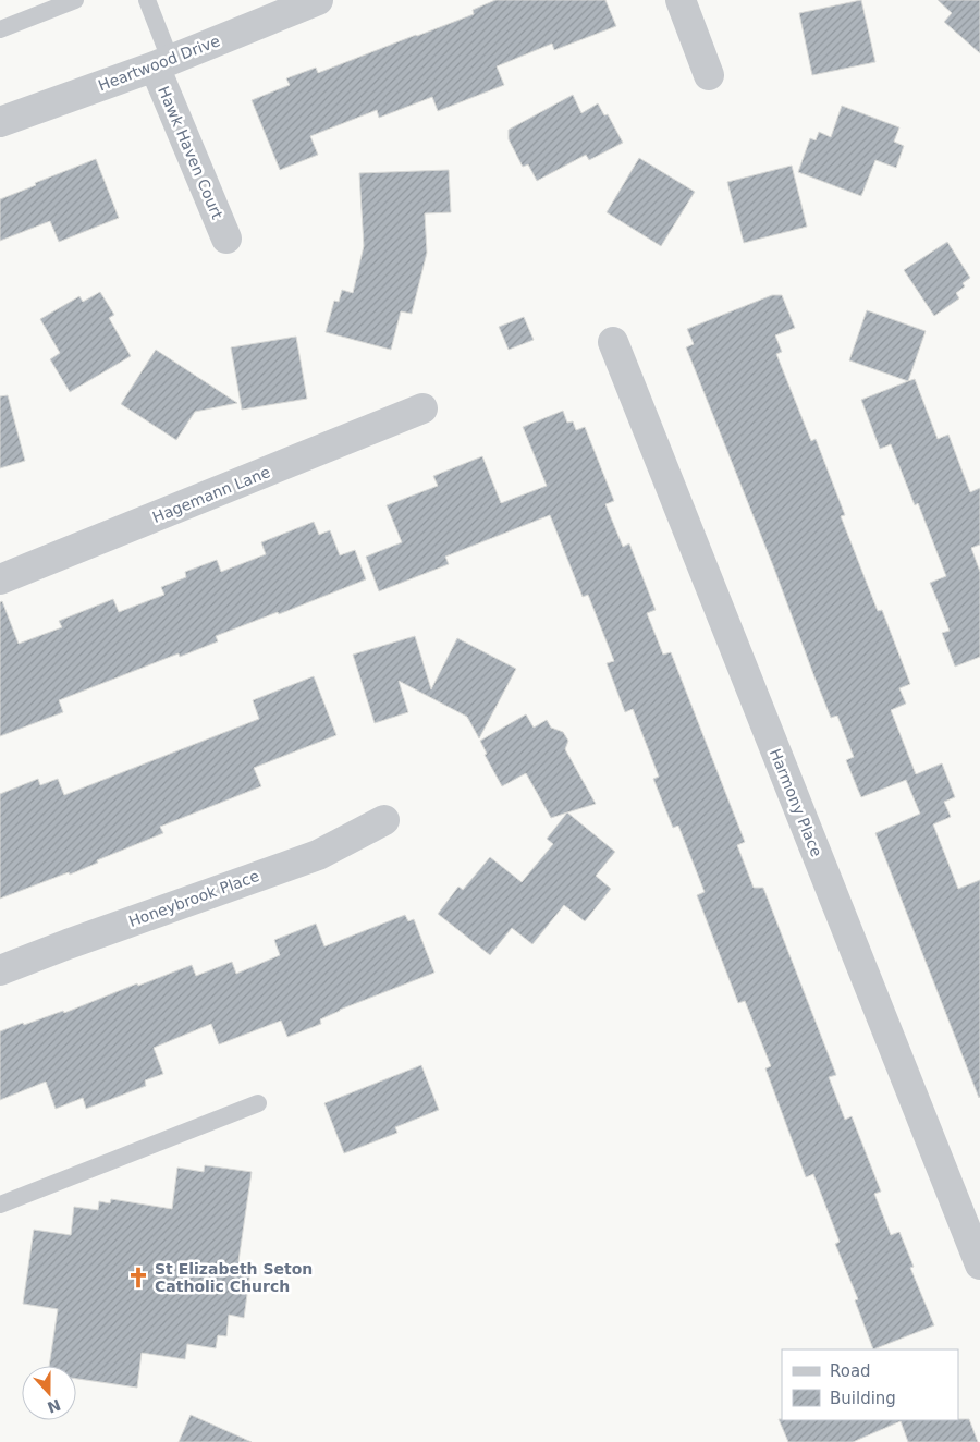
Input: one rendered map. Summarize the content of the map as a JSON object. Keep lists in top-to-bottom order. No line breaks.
{"streets":{"street":["Heartwood Drive","Hawk Haven Court","Hagemann Lane","Harmony Place","Honeybrook Place"]},"crossings":[["Heartwood Drive","Hawk Haven Court"]],"places":{"church":["St Elizabeth Seton Catholic Church"]},"legend":["Road","Building"],"north":"bottom"}
